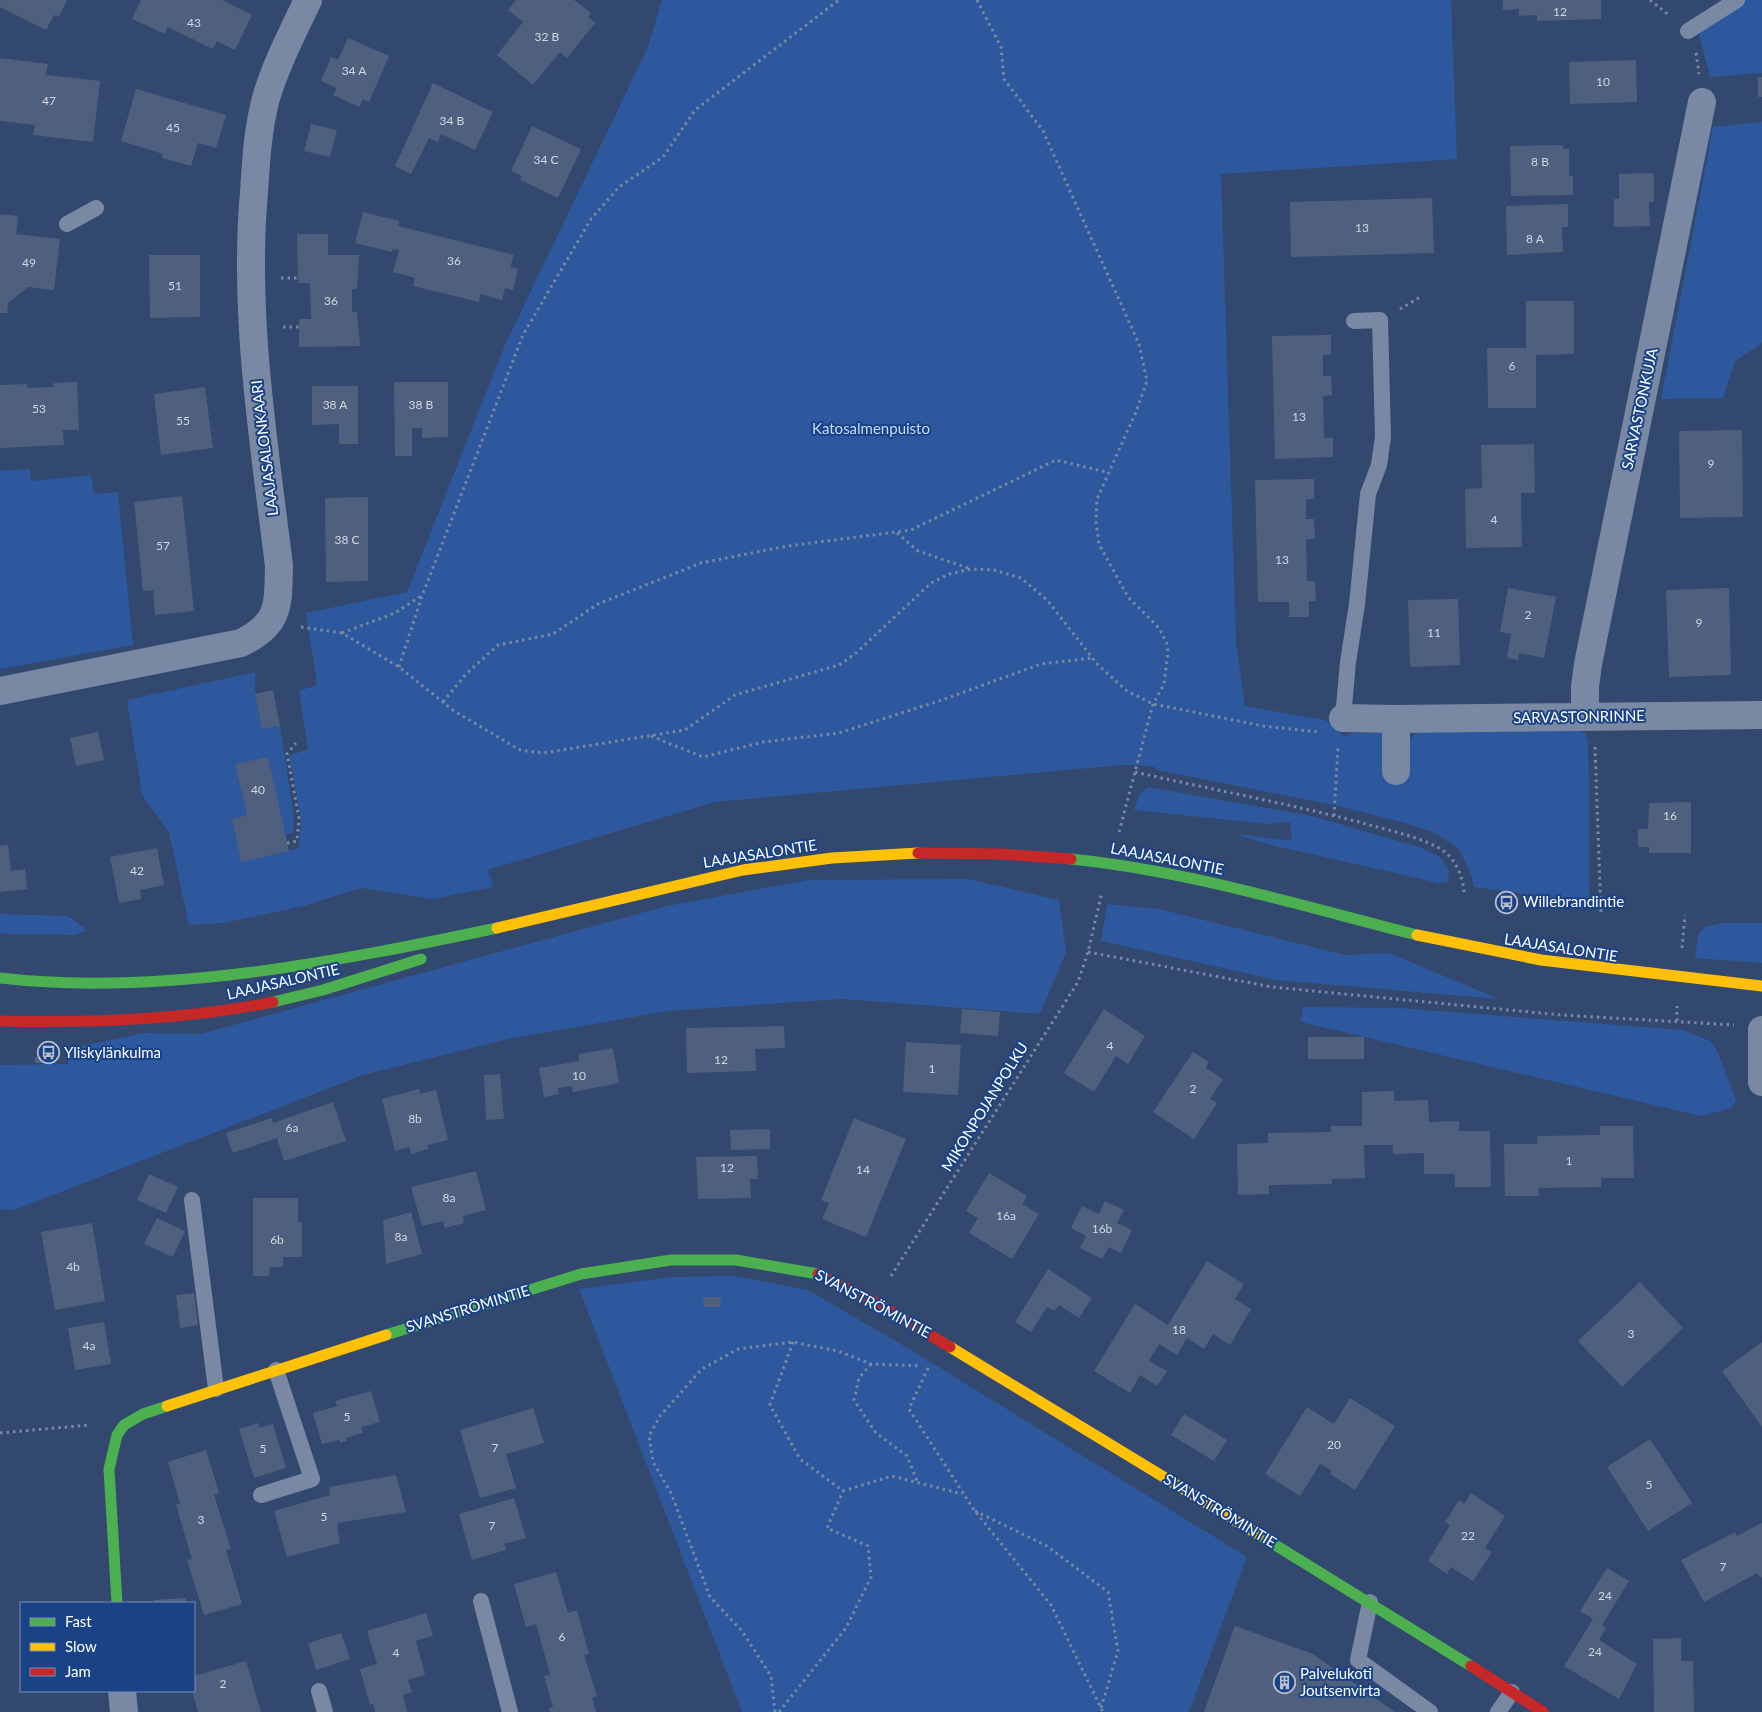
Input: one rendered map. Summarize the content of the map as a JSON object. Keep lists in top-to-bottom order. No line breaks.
{"streets":{"main road":["LAAJASALONTIE","SVANSTRÖMINTIE"],"street":["SARVASTONKUJA","LAAJASALONKAARI","SARVASTONRINNE"],"path":["MIKONPOJANPOLKU"]},"crossings":[["SARVASTONKUJA","SARVASTONRINNE"],["MIKONPOJANPOLKU","SVANSTRÖMINTIE"]],"parks":["Katosalmenpuisto"],"places":{"bus stop":["Willebrandintie","Yliskylänkulma"],"building":["Palvelukoti Joutsenvirta"]},"house_numbers":["12","43","32 B","34 A","10","47","34 B","45","34 C","8 B","13","8 A","36","49","51","36","6","38 A","38 B","53","13","55","9","4","38 C","57","13","2","9","11","40","16","42","4","12","1","10","2","8b","6a","1","12","14","8a","16a","16b","8a","6b","4b","18","3","4a","5","20","7","5","5","5","3","7","22","7","24","6","24","4","2"],"legend":["Fast","Slow","Jam"]}
